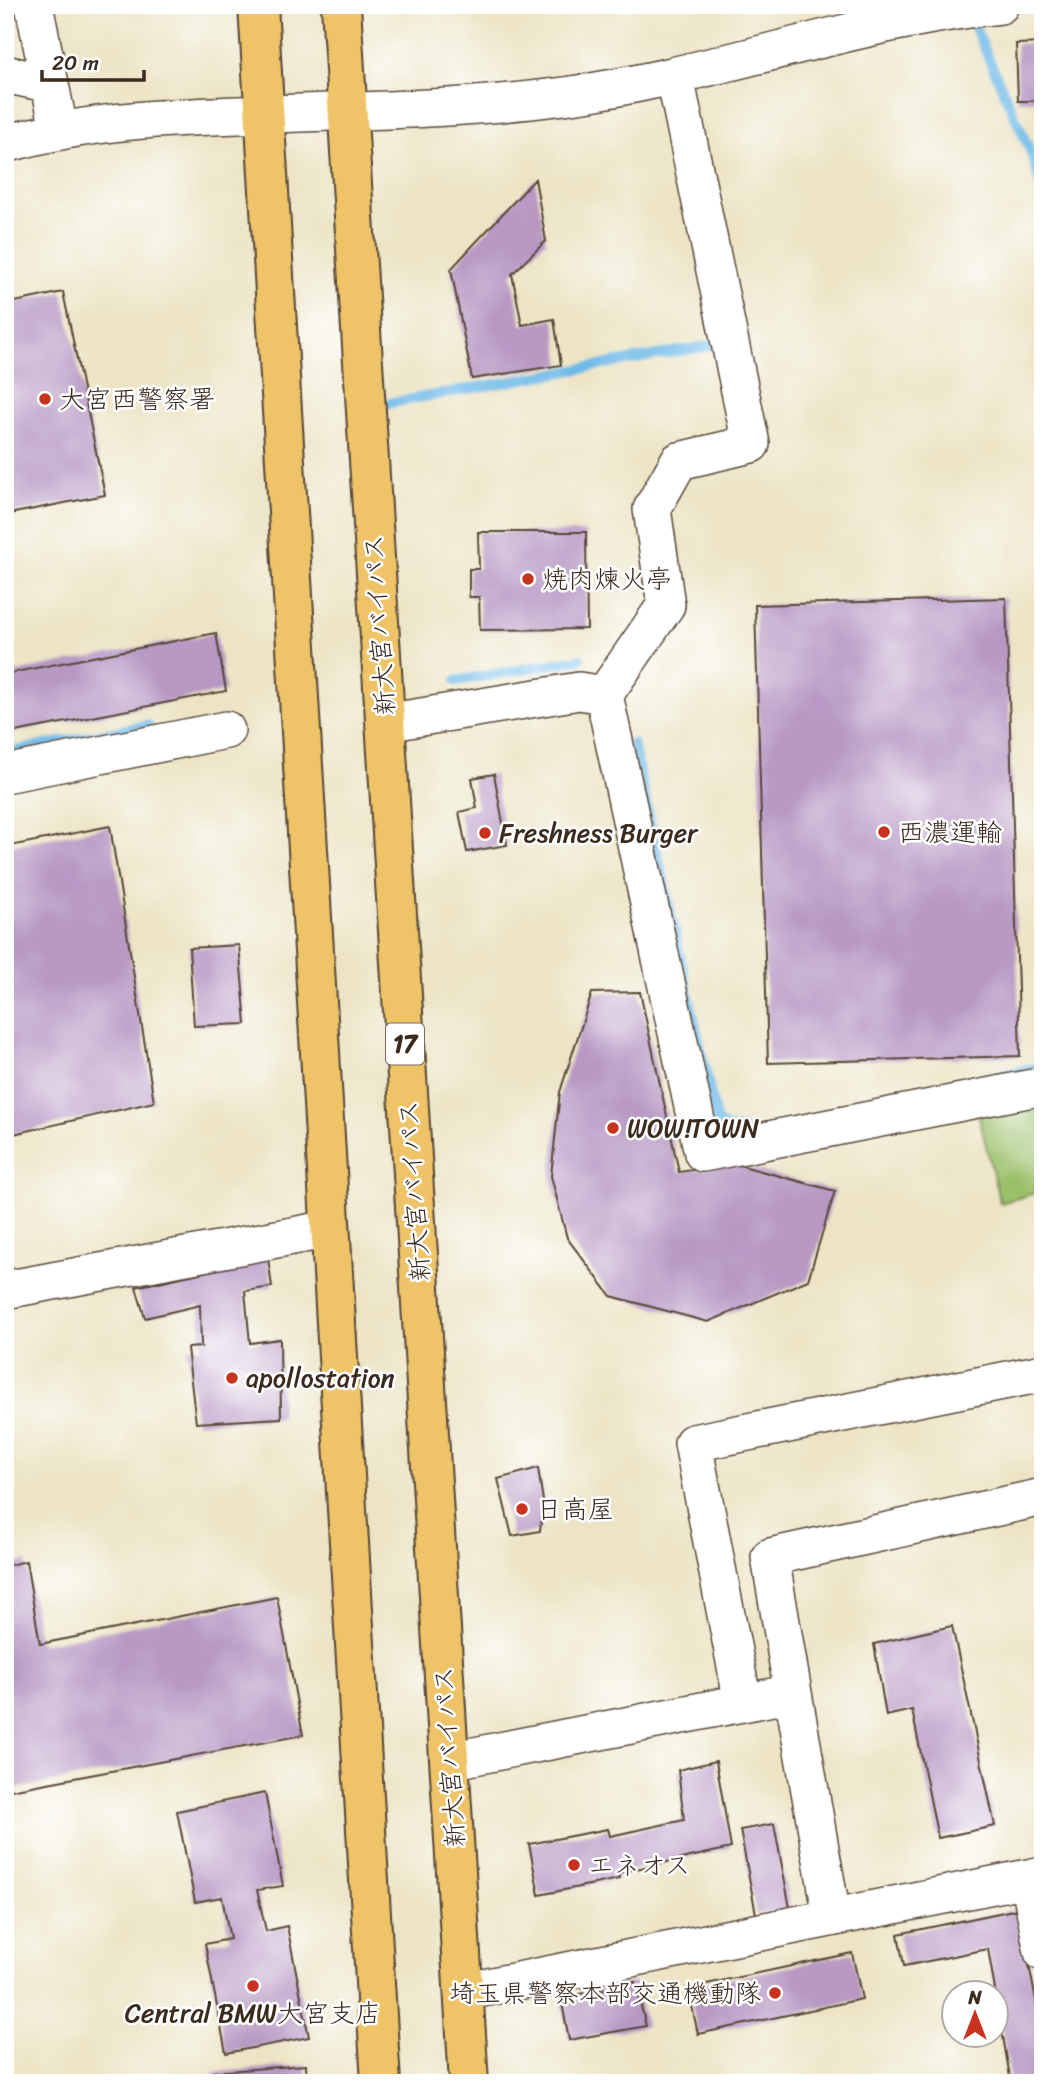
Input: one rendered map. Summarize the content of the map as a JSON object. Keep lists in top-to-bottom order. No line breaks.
{"streets":{"highway":["新大宮バイパス","17"]},"places":["大宮西警察署","焼肉煉火亭","西濃運輸","Freshness Burger","WOW!TOWN","apollostation","日高屋","エネオス","Central BMW大宮支店","埼玉県警察本部交通機動隊"],"scale_bar":"20 m","north":"top"}
